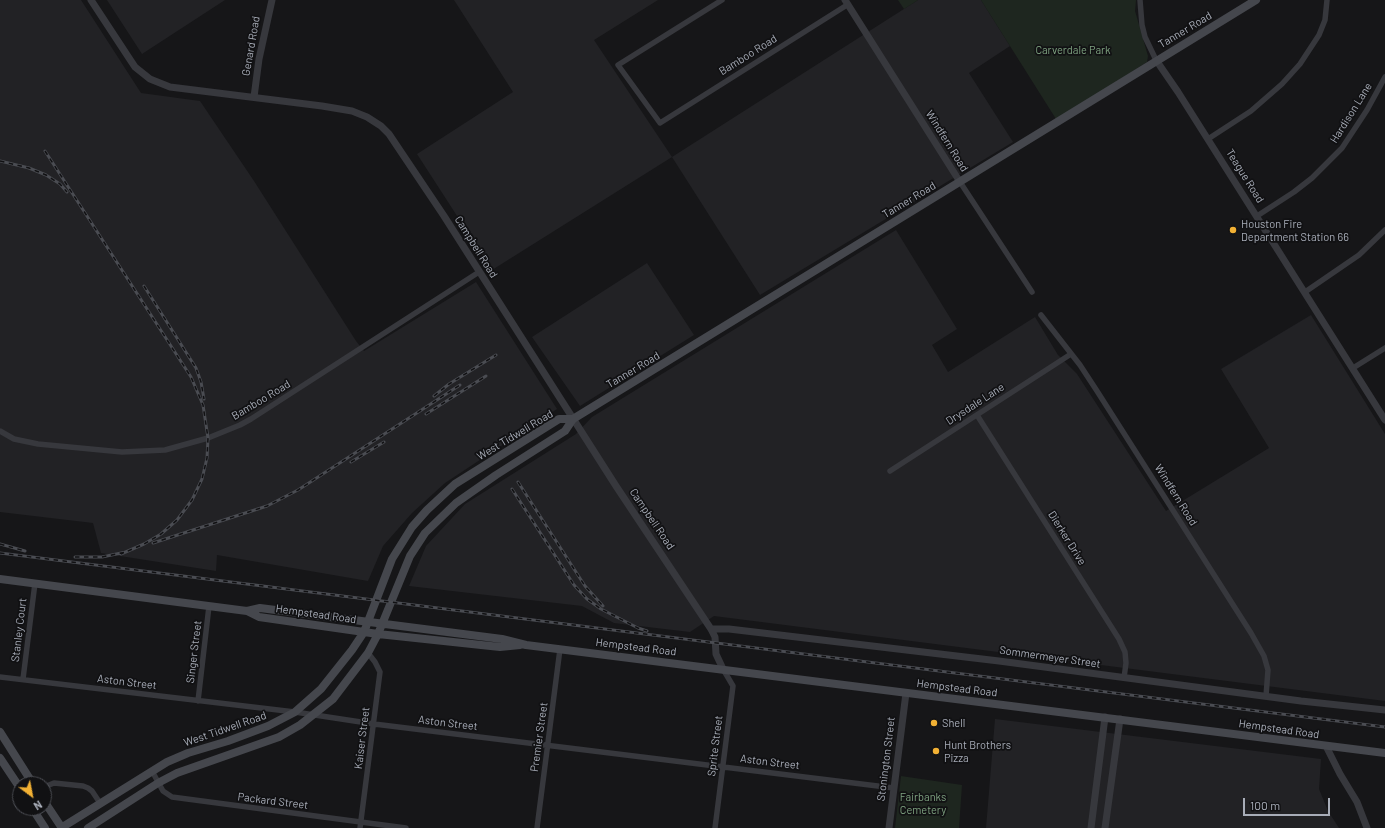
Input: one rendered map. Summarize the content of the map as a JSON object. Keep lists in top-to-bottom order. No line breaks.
{"streets":{"main road":["Tanner Road","West Tidwell Road","Hempstead Road"],"street":["Genard Road","Bamboo Road","Hardison Lane","Windfern Road","Teague Road","Campbell Road","Drysdale Lane","Dierker Drive","Stanley Court","Singer Street","Sommermeyer Street","Aston Street","Premier Street","Kaiser Street","Sprite Street","Stonington Street","Packard Street"]},"crossings":[["Tanner Road","Windfern Road"],["Tanner Road","Teague Road"],["Tanner Road","Campbell Road"],["Tanner Road","West Tidwell Road"],["Genard Road","Campbell Road"],["Bamboo Road","Windfern Road"],["Bamboo Road","Campbell Road"],["Hardison Lane","Teague Road"],["Windfern Road","Drysdale Lane"],["Windfern Road","Sommermeyer Street"],["Campbell Road","West Tidwell Road"],["Campbell Road","Hempstead Road"],["Campbell Road","Sommermeyer Street"],["Campbell Road","Sprite Street"],["Drysdale Lane","Dierker Drive"],["West Tidwell Road","Hempstead Road"],["West Tidwell Road","Aston Street"],["West Tidwell Road","Kaiser Street"],["West Tidwell Road","Packard Street"],["Dierker Drive","Sommermeyer Street"],["Hempstead Road","Stanley Court"],["Hempstead Road","Singer Street"],["Hempstead Road","Premier Street"],["Hempstead Road","Sprite Street"],["Hempstead Road","Stonington Street"],["Stanley Court","Aston Street"],["Singer Street","Aston Street"],["Aston Street","Premier Street"],["Aston Street","Kaiser Street"],["Aston Street","Sprite Street"],["Aston Street","Stonington Street"],["Kaiser Street","Packard Street"]],"parks":["Carverdale Park","Fairbanks Cemetery"],"places":["Houston Fire Department Station 66","Shell","Hunt Brothers Pizza"],"scale_bar":"100 m","north":"bottom right"}
